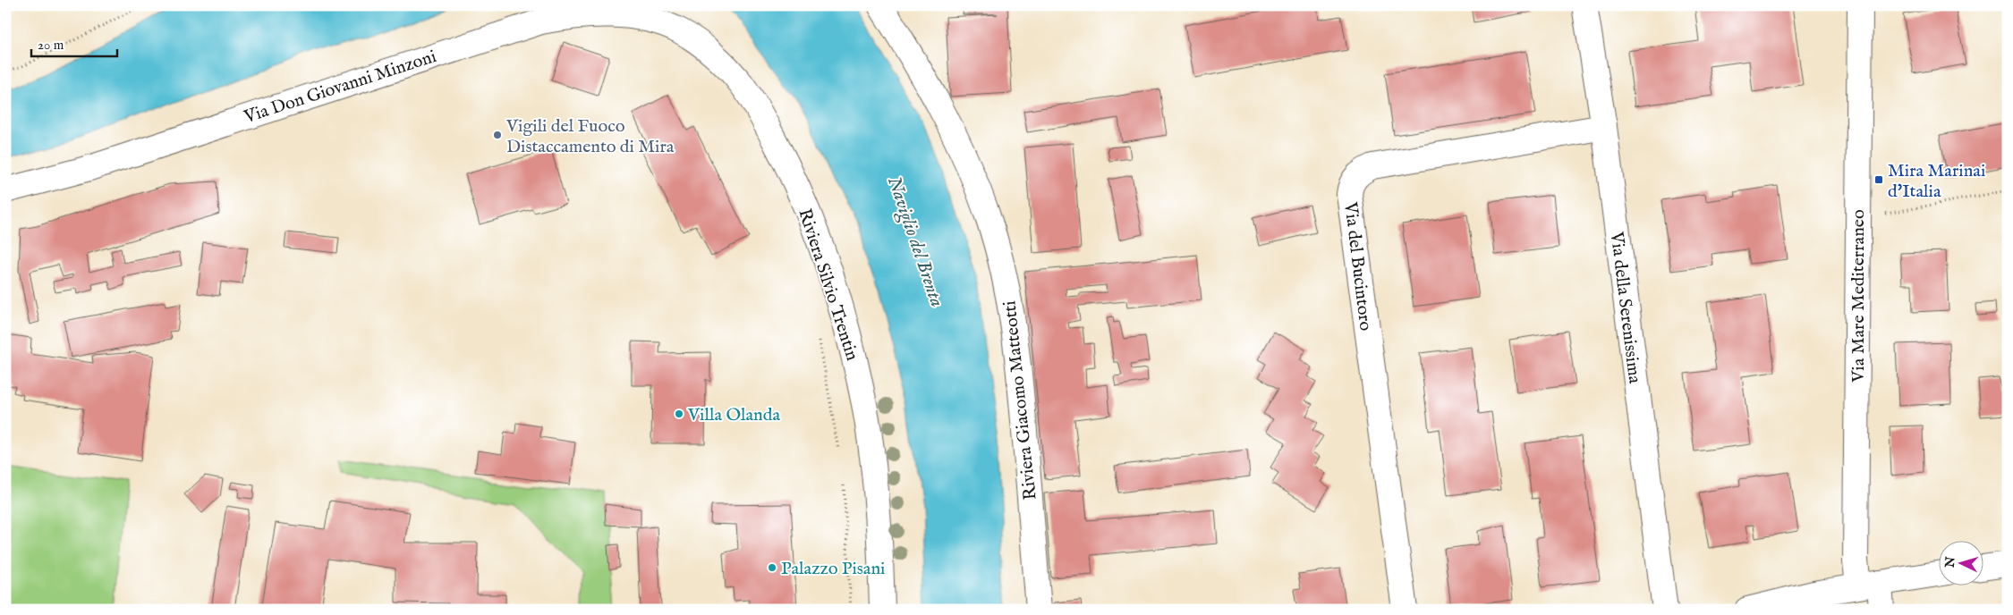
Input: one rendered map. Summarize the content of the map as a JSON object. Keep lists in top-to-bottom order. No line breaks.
{"streets":{"street":["Via Don Giovanni Minzoni","Via del Bucintoro","Riviera Silvio Trentin","Via Mare Mediterraneo","Via della Serenissima","Riviera Giacomo Matteotti"]},"crossings":[["Via Don Giovanni Minzoni","Riviera Silvio Trentin"],["Via del Bucintoro","Via della Serenissima"]],"water":["Naviglio del Brenta"],"places":{"other":["Vigili del Fuoco Distaccamento di Mira","Villa Olanda","Palazzo Pisani"],"transit":["Mira Marinai d'Italia"]},"scale_bar":"20 m","north":"left"}
